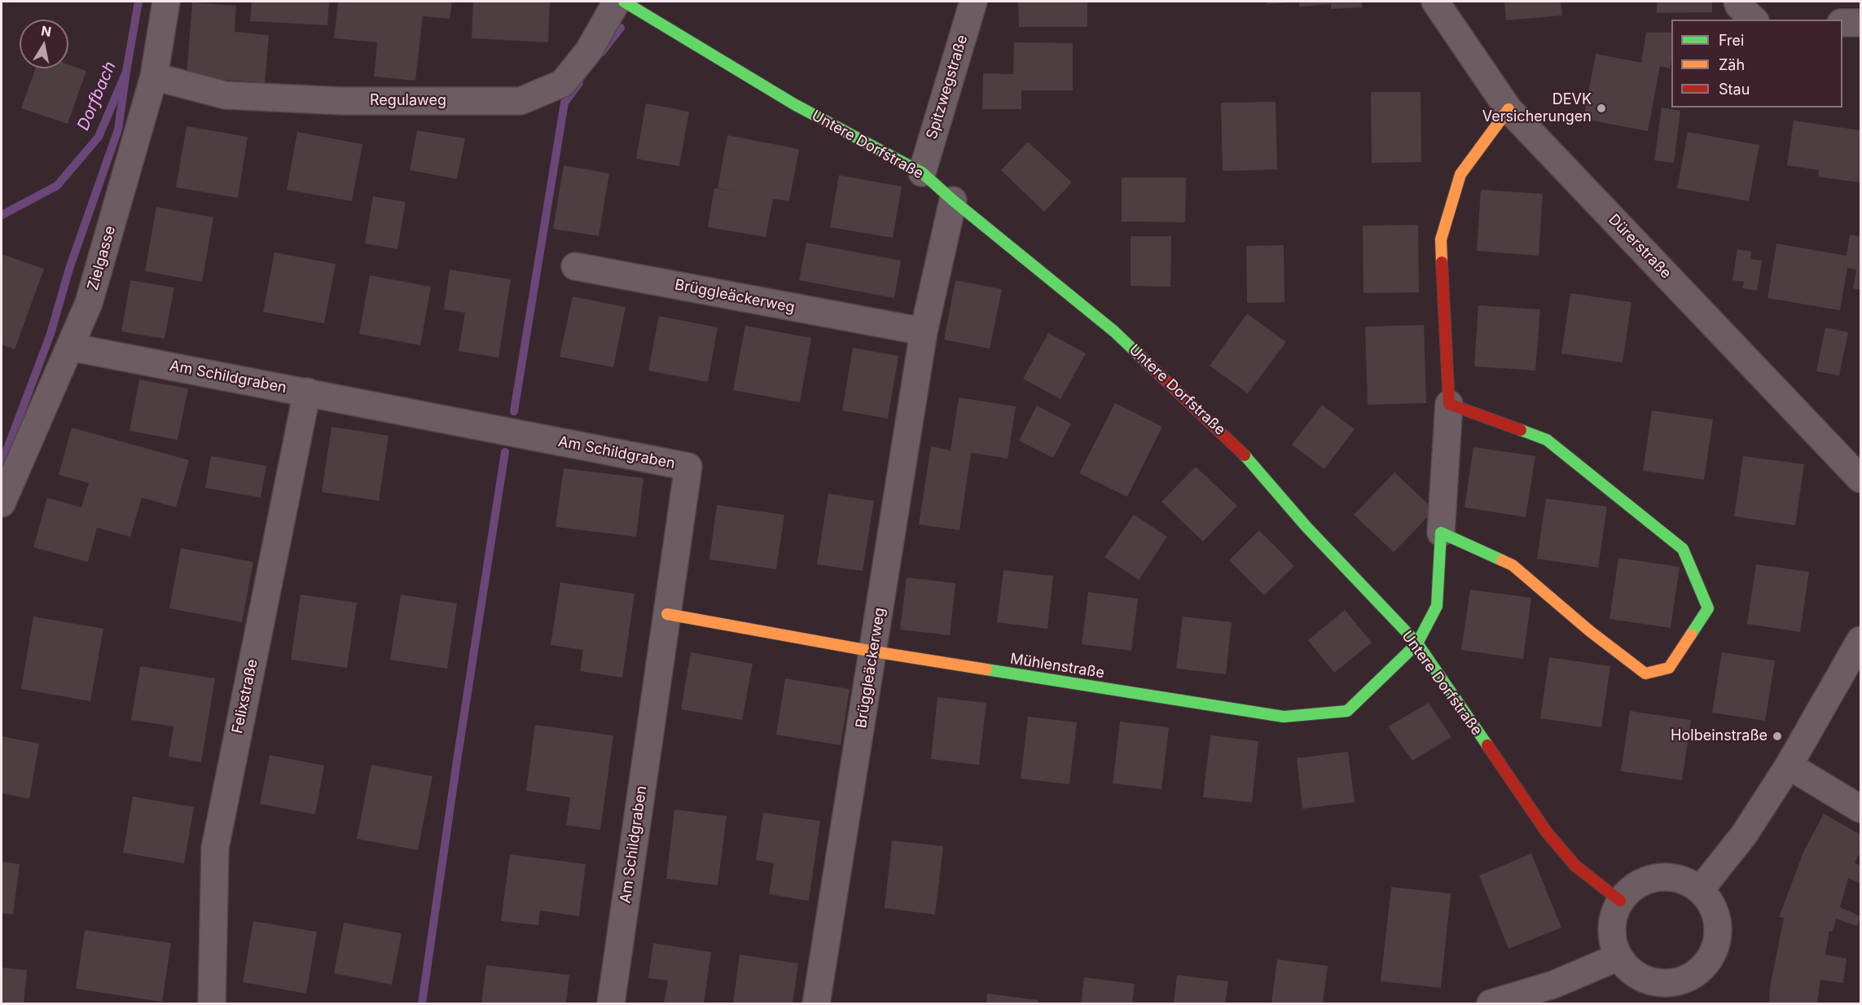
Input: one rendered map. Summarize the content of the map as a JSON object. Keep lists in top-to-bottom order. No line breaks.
{"streets":{"street":["Spitzwegstraße","Regulaweg","Untere Dorfstraße","Dürerstraße","Zielgasse","Brüggleäckerweg","Am Schildgraben","Mühlenstraße","Felixstraße"]},"crossings":[["Spitzwegstraße","Untere Dorfstraße"],["Regulaweg","Zielgasse"],["Untere Dorfstraße","Brüggleäckerweg"],["Untere Dorfstraße","Mühlenstraße"],["Zielgasse","Am Schildgraben"],["Brüggleäckerweg","Mühlenstraße"],["Am Schildgraben","Mühlenstraße"],["Am Schildgraben","Felixstraße"]],"water":["Dorfbach"],"places":["DEVK Versicherungen","Holbeinstraße"],"legend":["Frei","Zäh","Stau"],"north":"top"}
